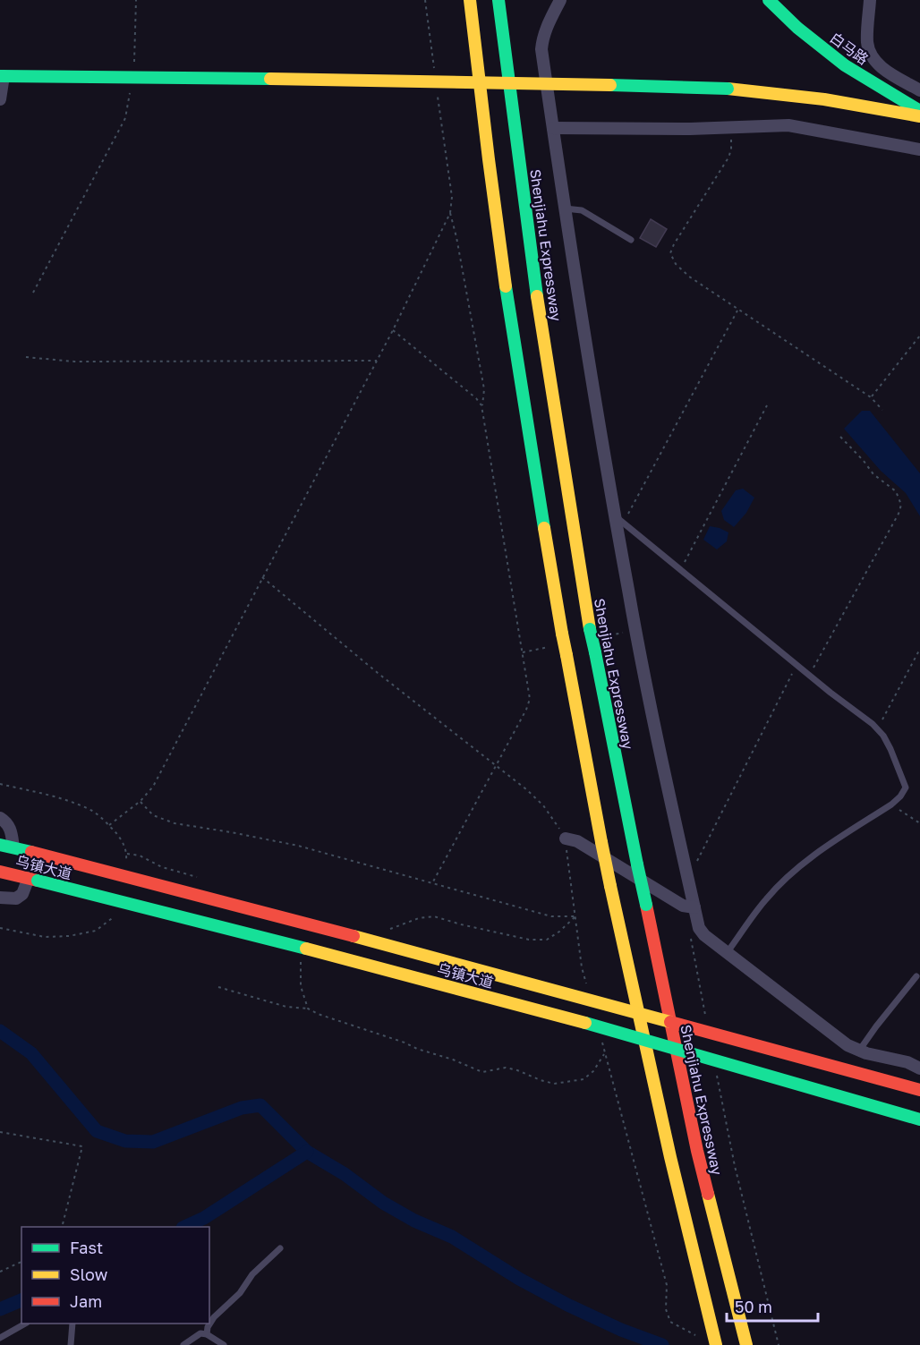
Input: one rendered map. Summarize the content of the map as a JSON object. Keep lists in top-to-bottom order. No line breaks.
{"streets":{"main road":["白马路","Shenjiahu Expressway","乌镇大道"]},"legend":["Fast","Slow","Jam"],"scale_bar":"50 m"}
